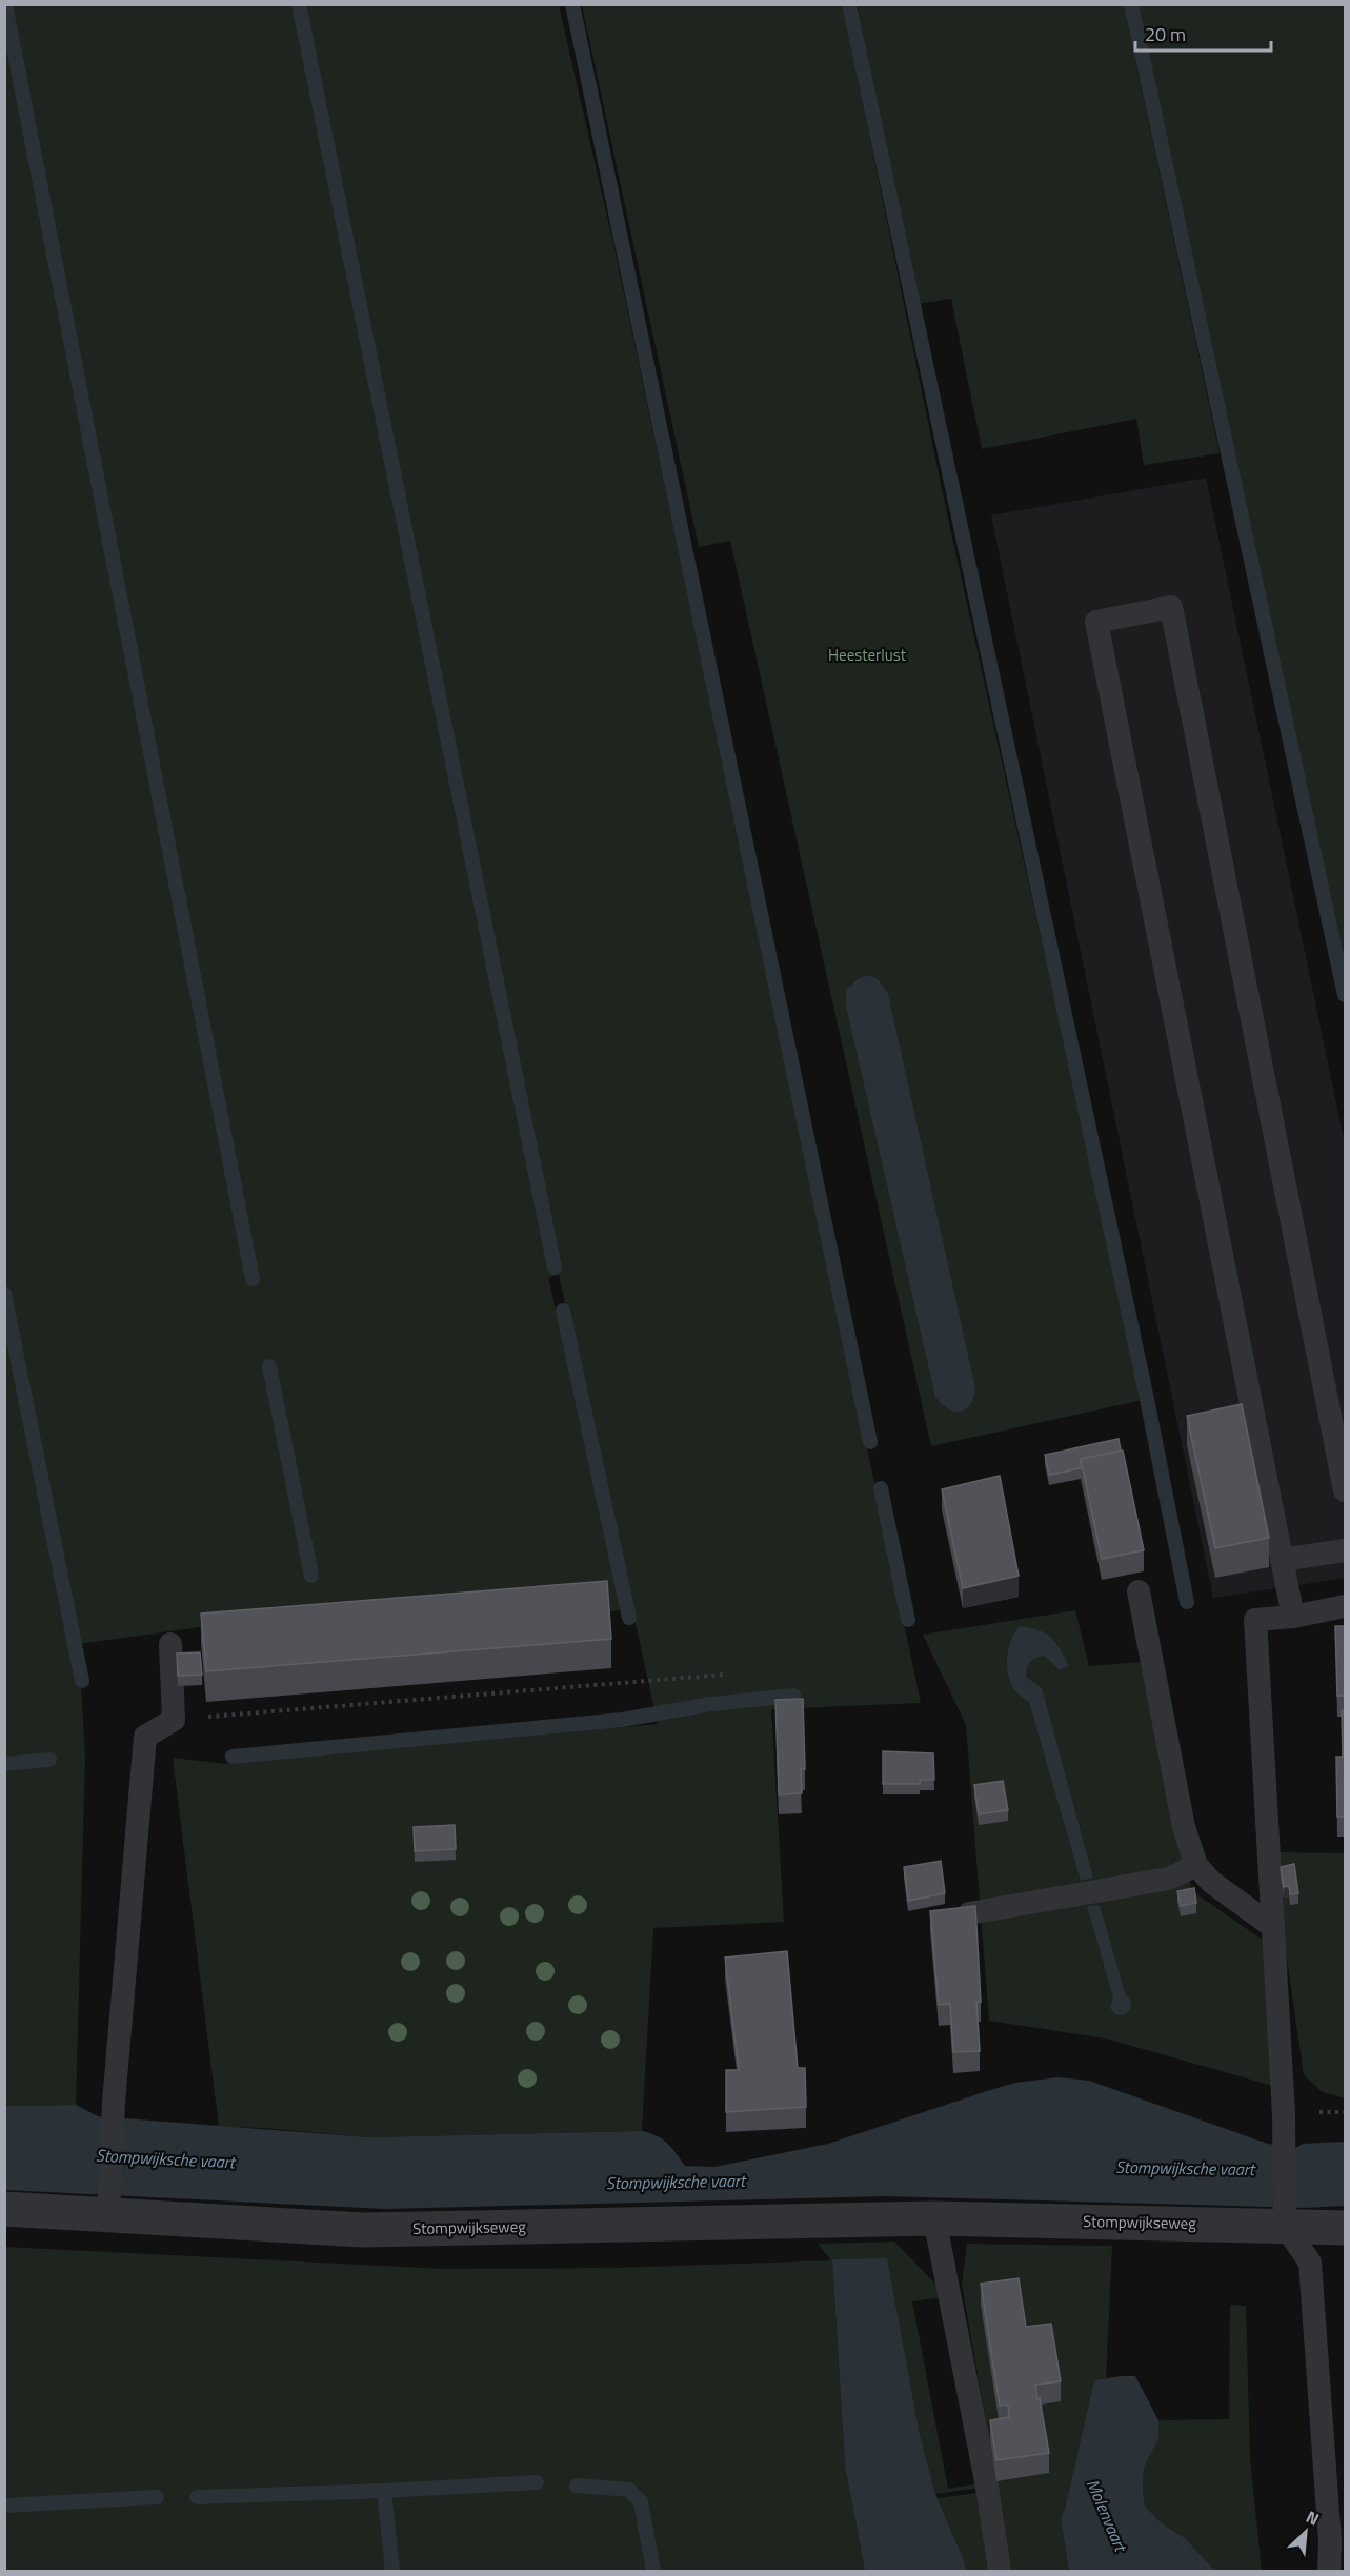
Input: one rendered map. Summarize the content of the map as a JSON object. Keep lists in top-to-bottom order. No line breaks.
{"streets":{"street":["Stompwijkseweg"]},"water":["Stompwijksche vaart","Molenvaart"],"parks":["Heesterlust"],"scale_bar":"20 m","north":"top right"}
